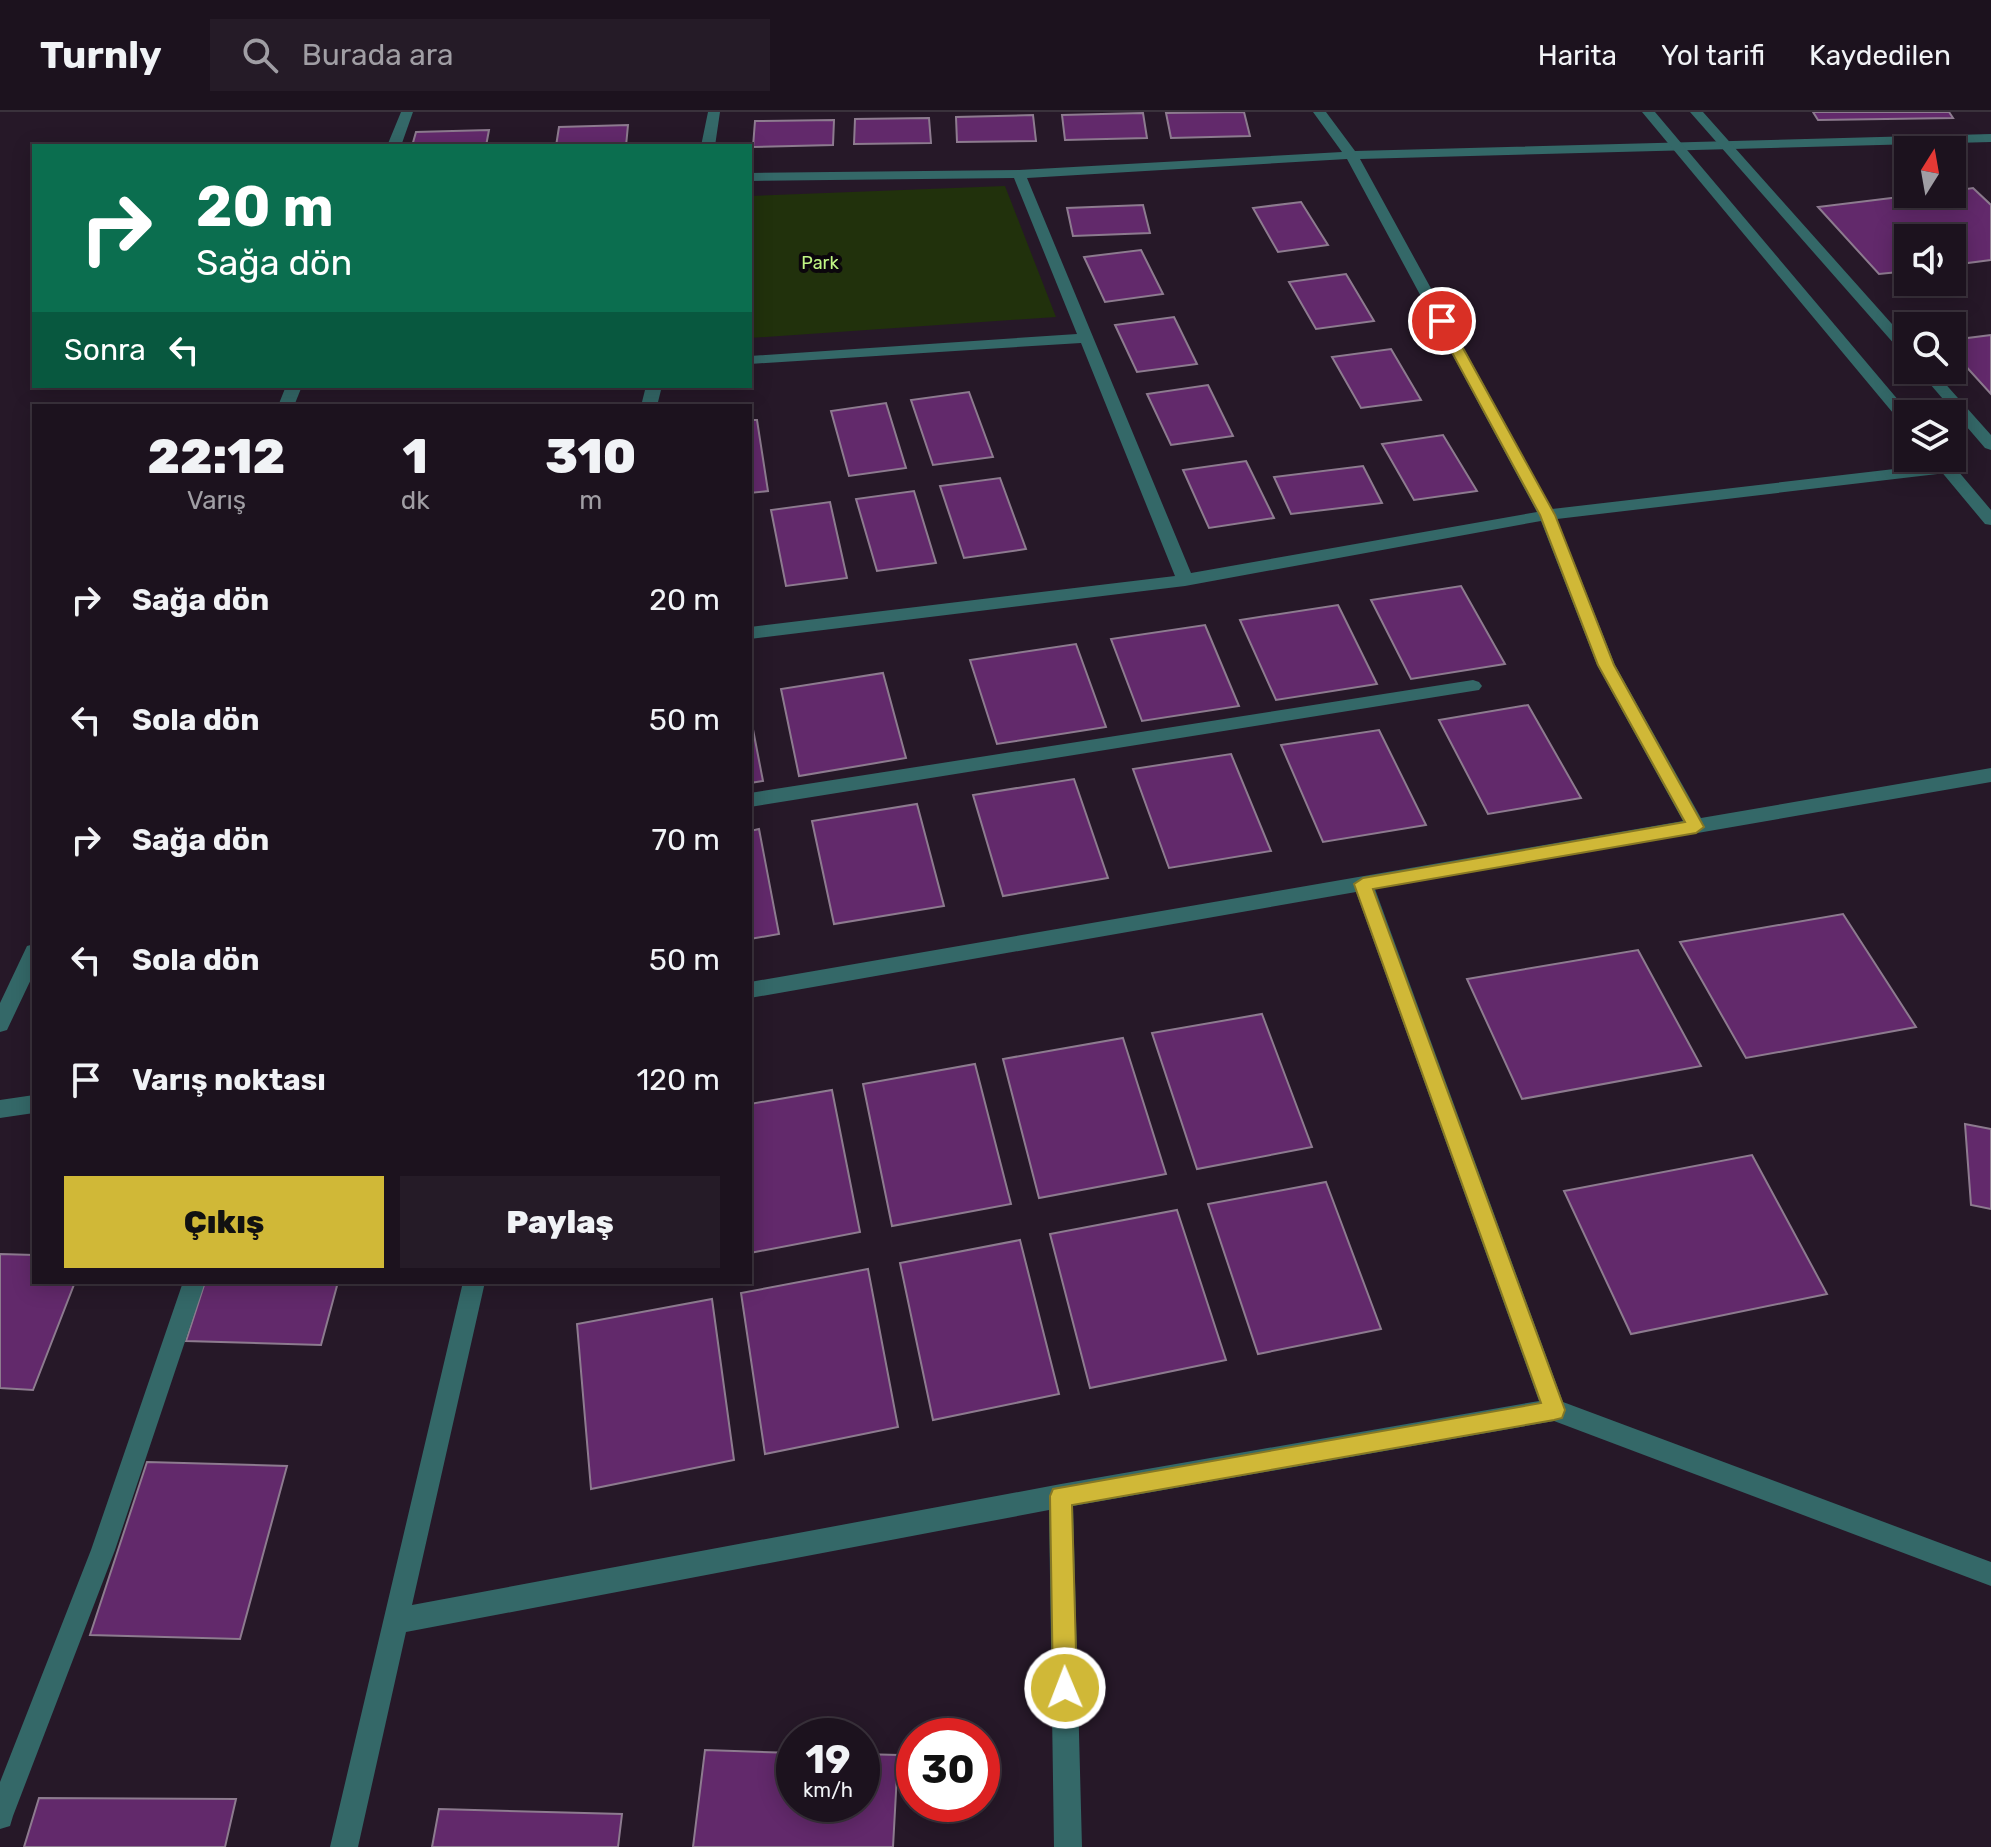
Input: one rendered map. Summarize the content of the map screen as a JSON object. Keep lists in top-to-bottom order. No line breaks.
{"parks":["Park"],"north":"top","page":{"header":"Turnly","search":"Burada ara","nav":["Harita","Yol tarifi","Kaydedilen"],"turn":["20 m","Sağa dön"],"then":"Sonra","eta":["22:12","Varış","1","dk","310","m"],"list":[{"name":"Sağa dön","value":"20 m"},{"name":"Sola dön","value":"50 m"},{"name":"Sağa dön","value":"70 m"},{"name":"Sola dön","value":"50 m"},{"name":"Varış noktası","value":"120 m"}],"buttons":["Çıkış","Paylaş"],"speed":"19 km/h","limit":"30"}}
